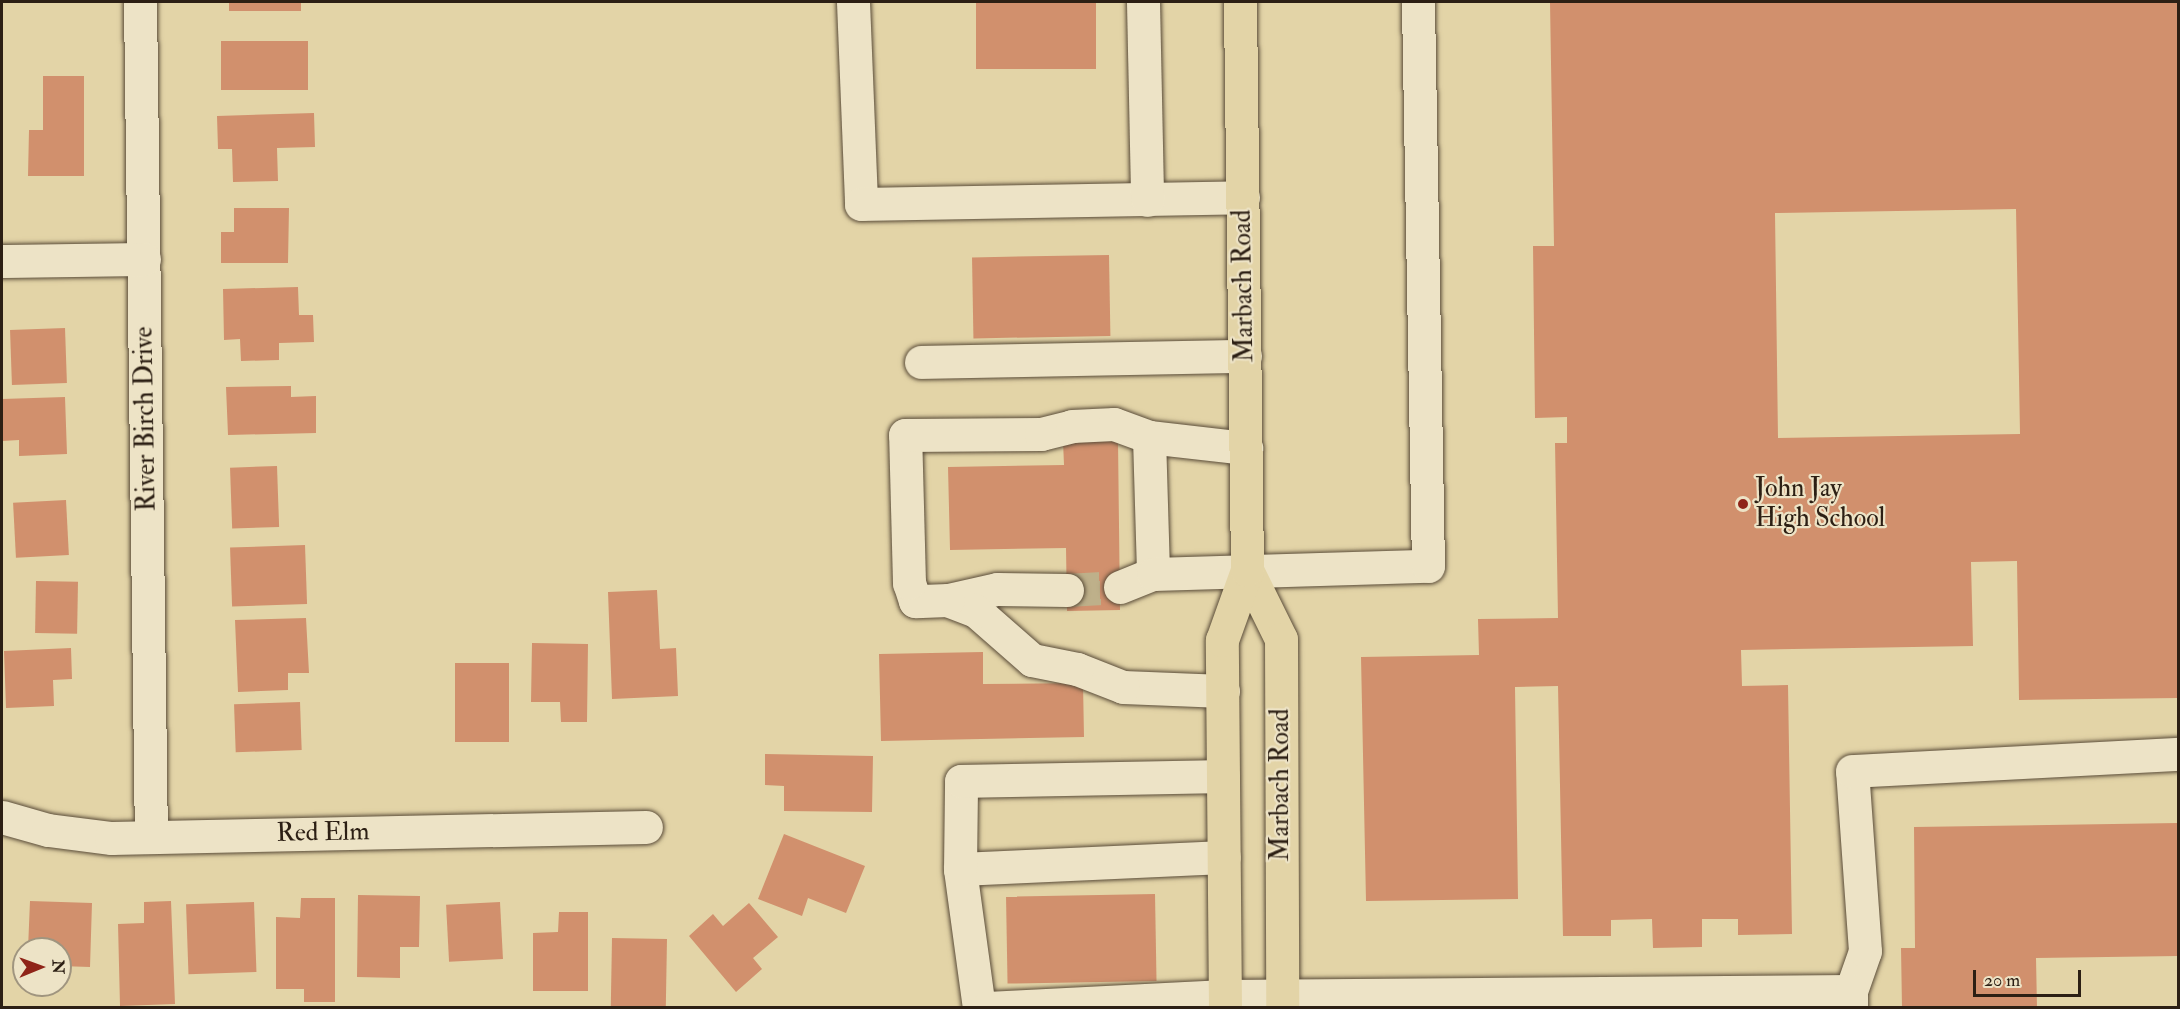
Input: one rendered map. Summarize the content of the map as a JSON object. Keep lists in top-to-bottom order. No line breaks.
{"streets":{"main road":["Marbach Road"],"street":["River Birch Drive","Red Elm"]},"crossings":[["River Birch Drive","Red Elm"]],"places":["John Jay High School"],"scale_bar":"20 m","north":"right"}
